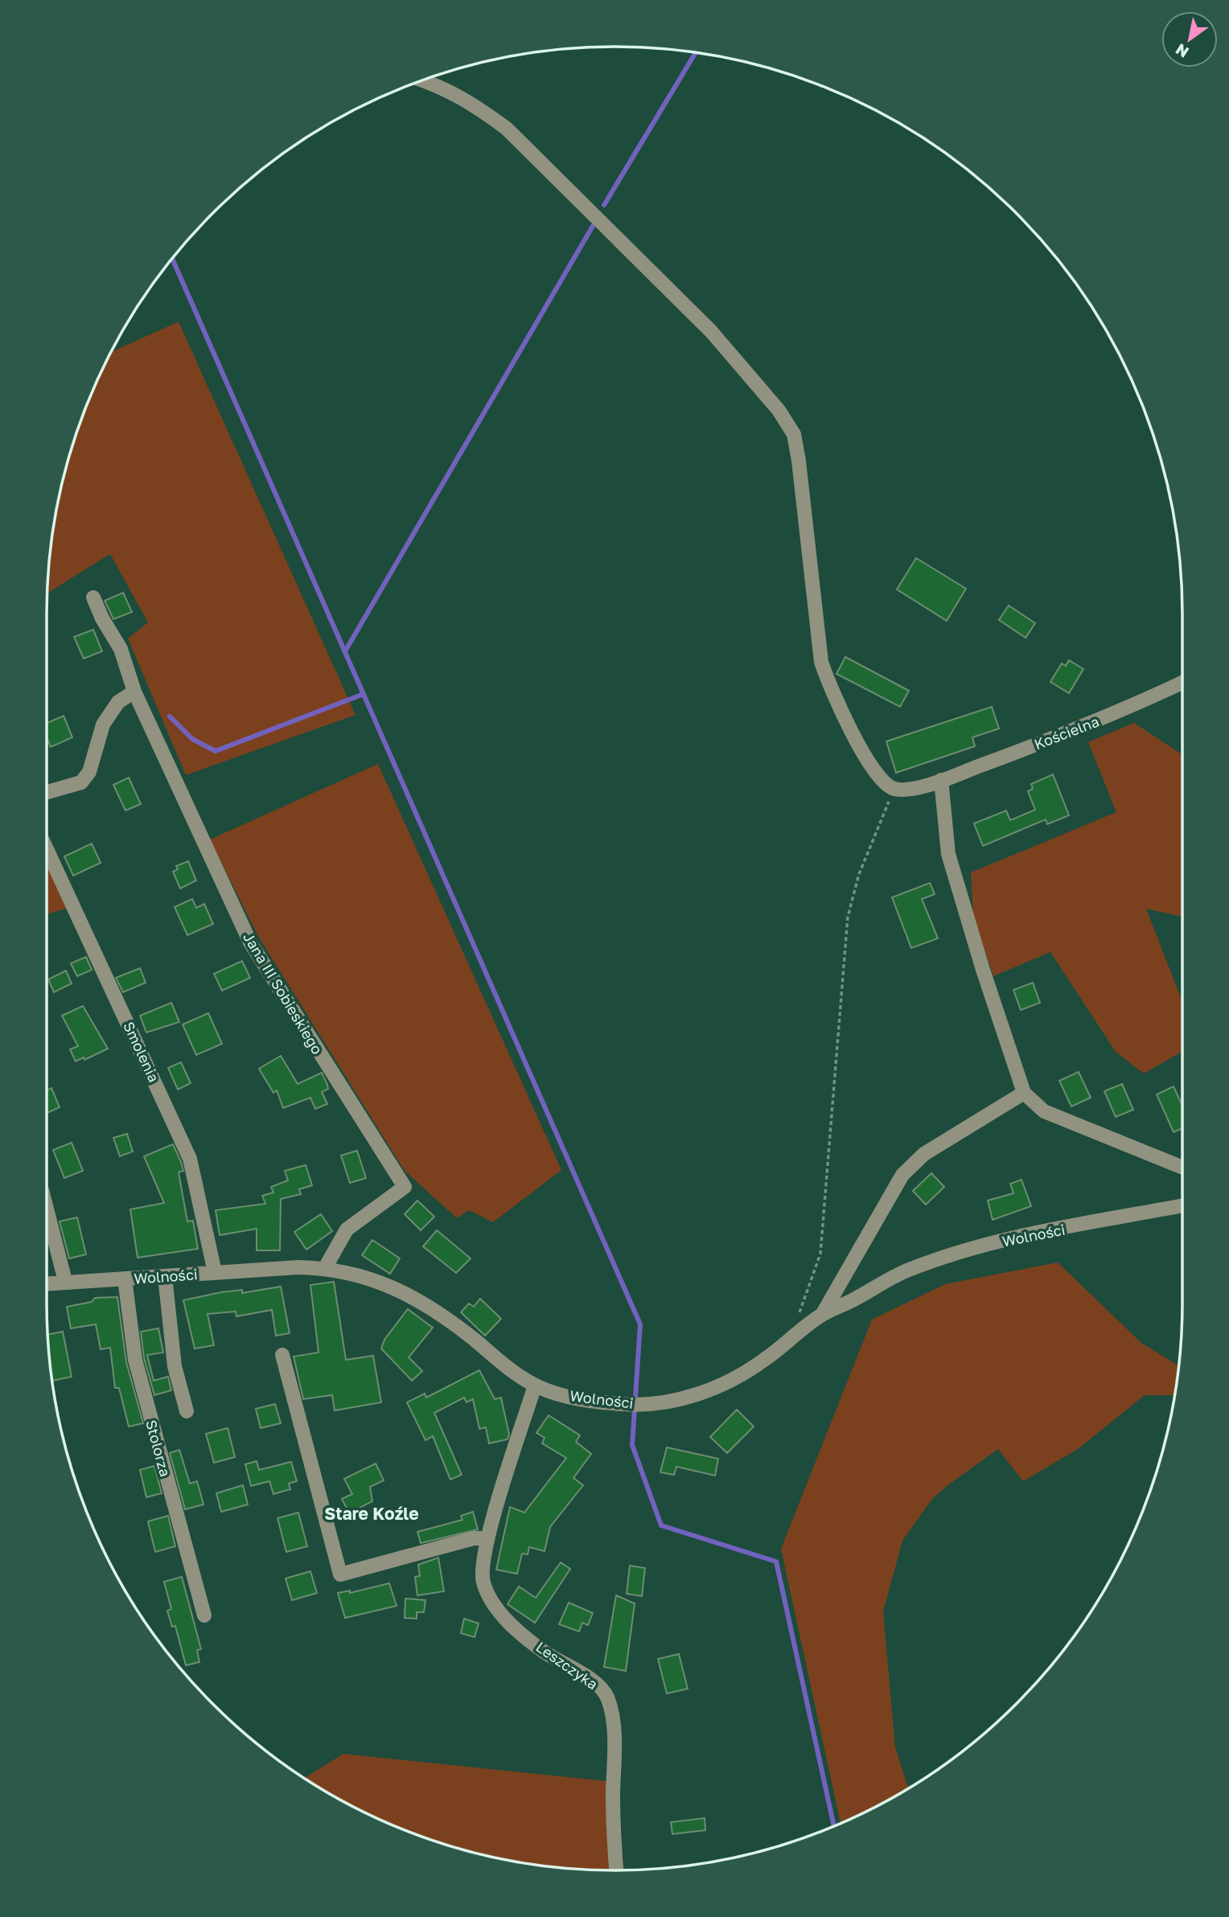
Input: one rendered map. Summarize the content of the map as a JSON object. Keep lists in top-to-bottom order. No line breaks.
{"streets":{"street":["Kościelna","Jana III Sobieskiego","Smolenia","Wolności","Stolorza","Leszczyka"]},"crossings":[["Jana III Sobieskiego","Wolności"],["Smolenia","Wolności"],["Wolności","Stolorza"],["Wolności","Leszczyka"]],"districts":["Stare Koźle"],"north":"bottom left"}
